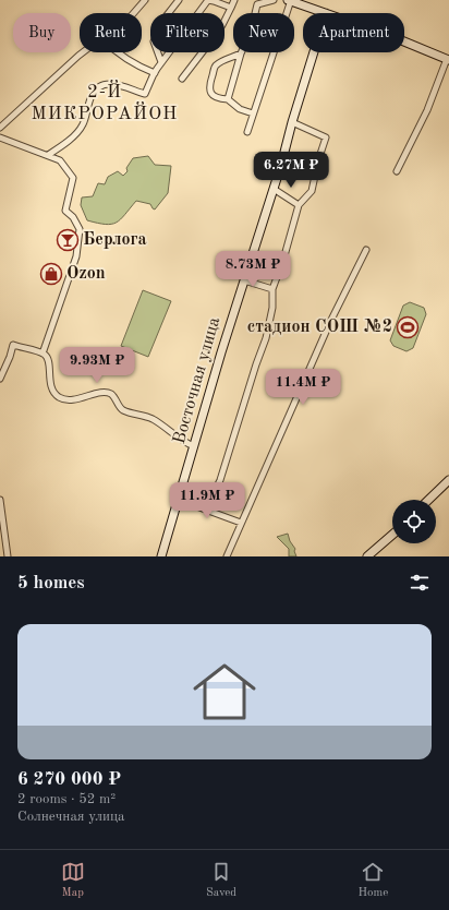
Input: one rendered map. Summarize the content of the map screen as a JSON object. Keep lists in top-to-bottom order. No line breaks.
{"streets":{"street":["Восточная улица"]},"districts":["2-Й МИКРОРАЙОН"],"places":{"bar":["Берлога"],"shop":["Ozon"],"sports":["стадион СОШ №2"]},"page":{"chip":["Buy","Rent","Filters","New","Apartment"],"price":["6.27M ₽","8.73M ₽","9.93M ₽","11.4M ₽","11.9M ₽"],"heading":"5 homes","list":[{"name":"6 270 000 ₽","note":"2 rooms · 52 m² · Солнечная улица"}],"tabs":["Map","Saved","Home"]}}
